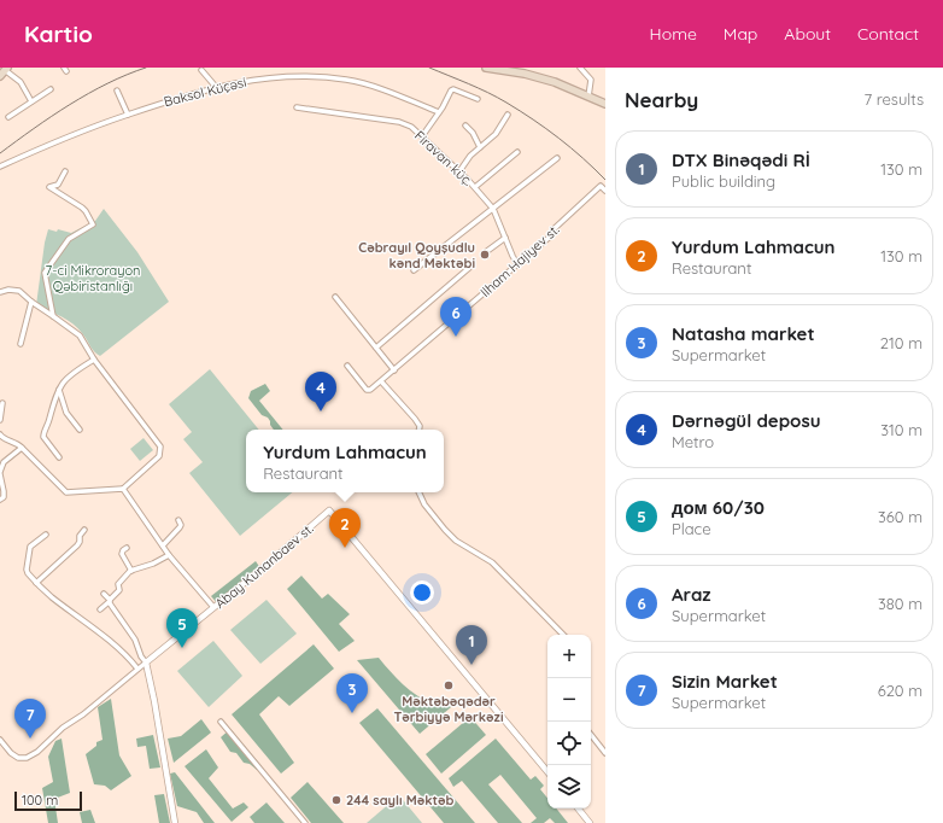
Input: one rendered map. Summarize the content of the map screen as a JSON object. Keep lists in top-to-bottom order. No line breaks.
{"streets":{"street":["Baksol Küçəsi","Firavan küç.","Ilham Hajiyev st.","Abay Kunanbaev st."]},"crossings":[["Firavan küç.","Ilham Hajiyev st."]],"parks":["7-ci Mikrorayon Qəbiristanlığı"],"places":["Cəbrayıl Qoyşudlu kənd Məktəbi","Məktəbəqədər Tərbiyyə Mərkəzi","244 saylı Məktəb"],"scale_bar":"100 m","page":{"header":"Kartio","nav":["Home","Map","About","Contact"],"heading":["Nearby","7 results"],"list":[{"mark":"1","name":"DTX Binəqədi Rİ","note":"Public building","value":"130 m"},{"mark":"2","name":"Yurdum Lahmacun","note":"Restaurant","value":"130 m"},{"mark":"3","name":"Natasha market","note":"Supermarket","value":"210 m"},{"mark":"4","name":"Dərnəgül deposu","note":"Metro","value":"310 m"},{"mark":"5","name":"дом 60/30","note":"Place","value":"360 m"},{"mark":"6","name":"Araz","note":"Supermarket","value":"380 m"},{"mark":"7","name":"Sizin Market","note":"Supermarket","value":"620 m"}],"pins":["6","4","2","5","1","3","7"],"popup":["Yurdum Lahmacun","Restaurant"],"map_buttons":["+","−"],"scale":"100 m"}}
